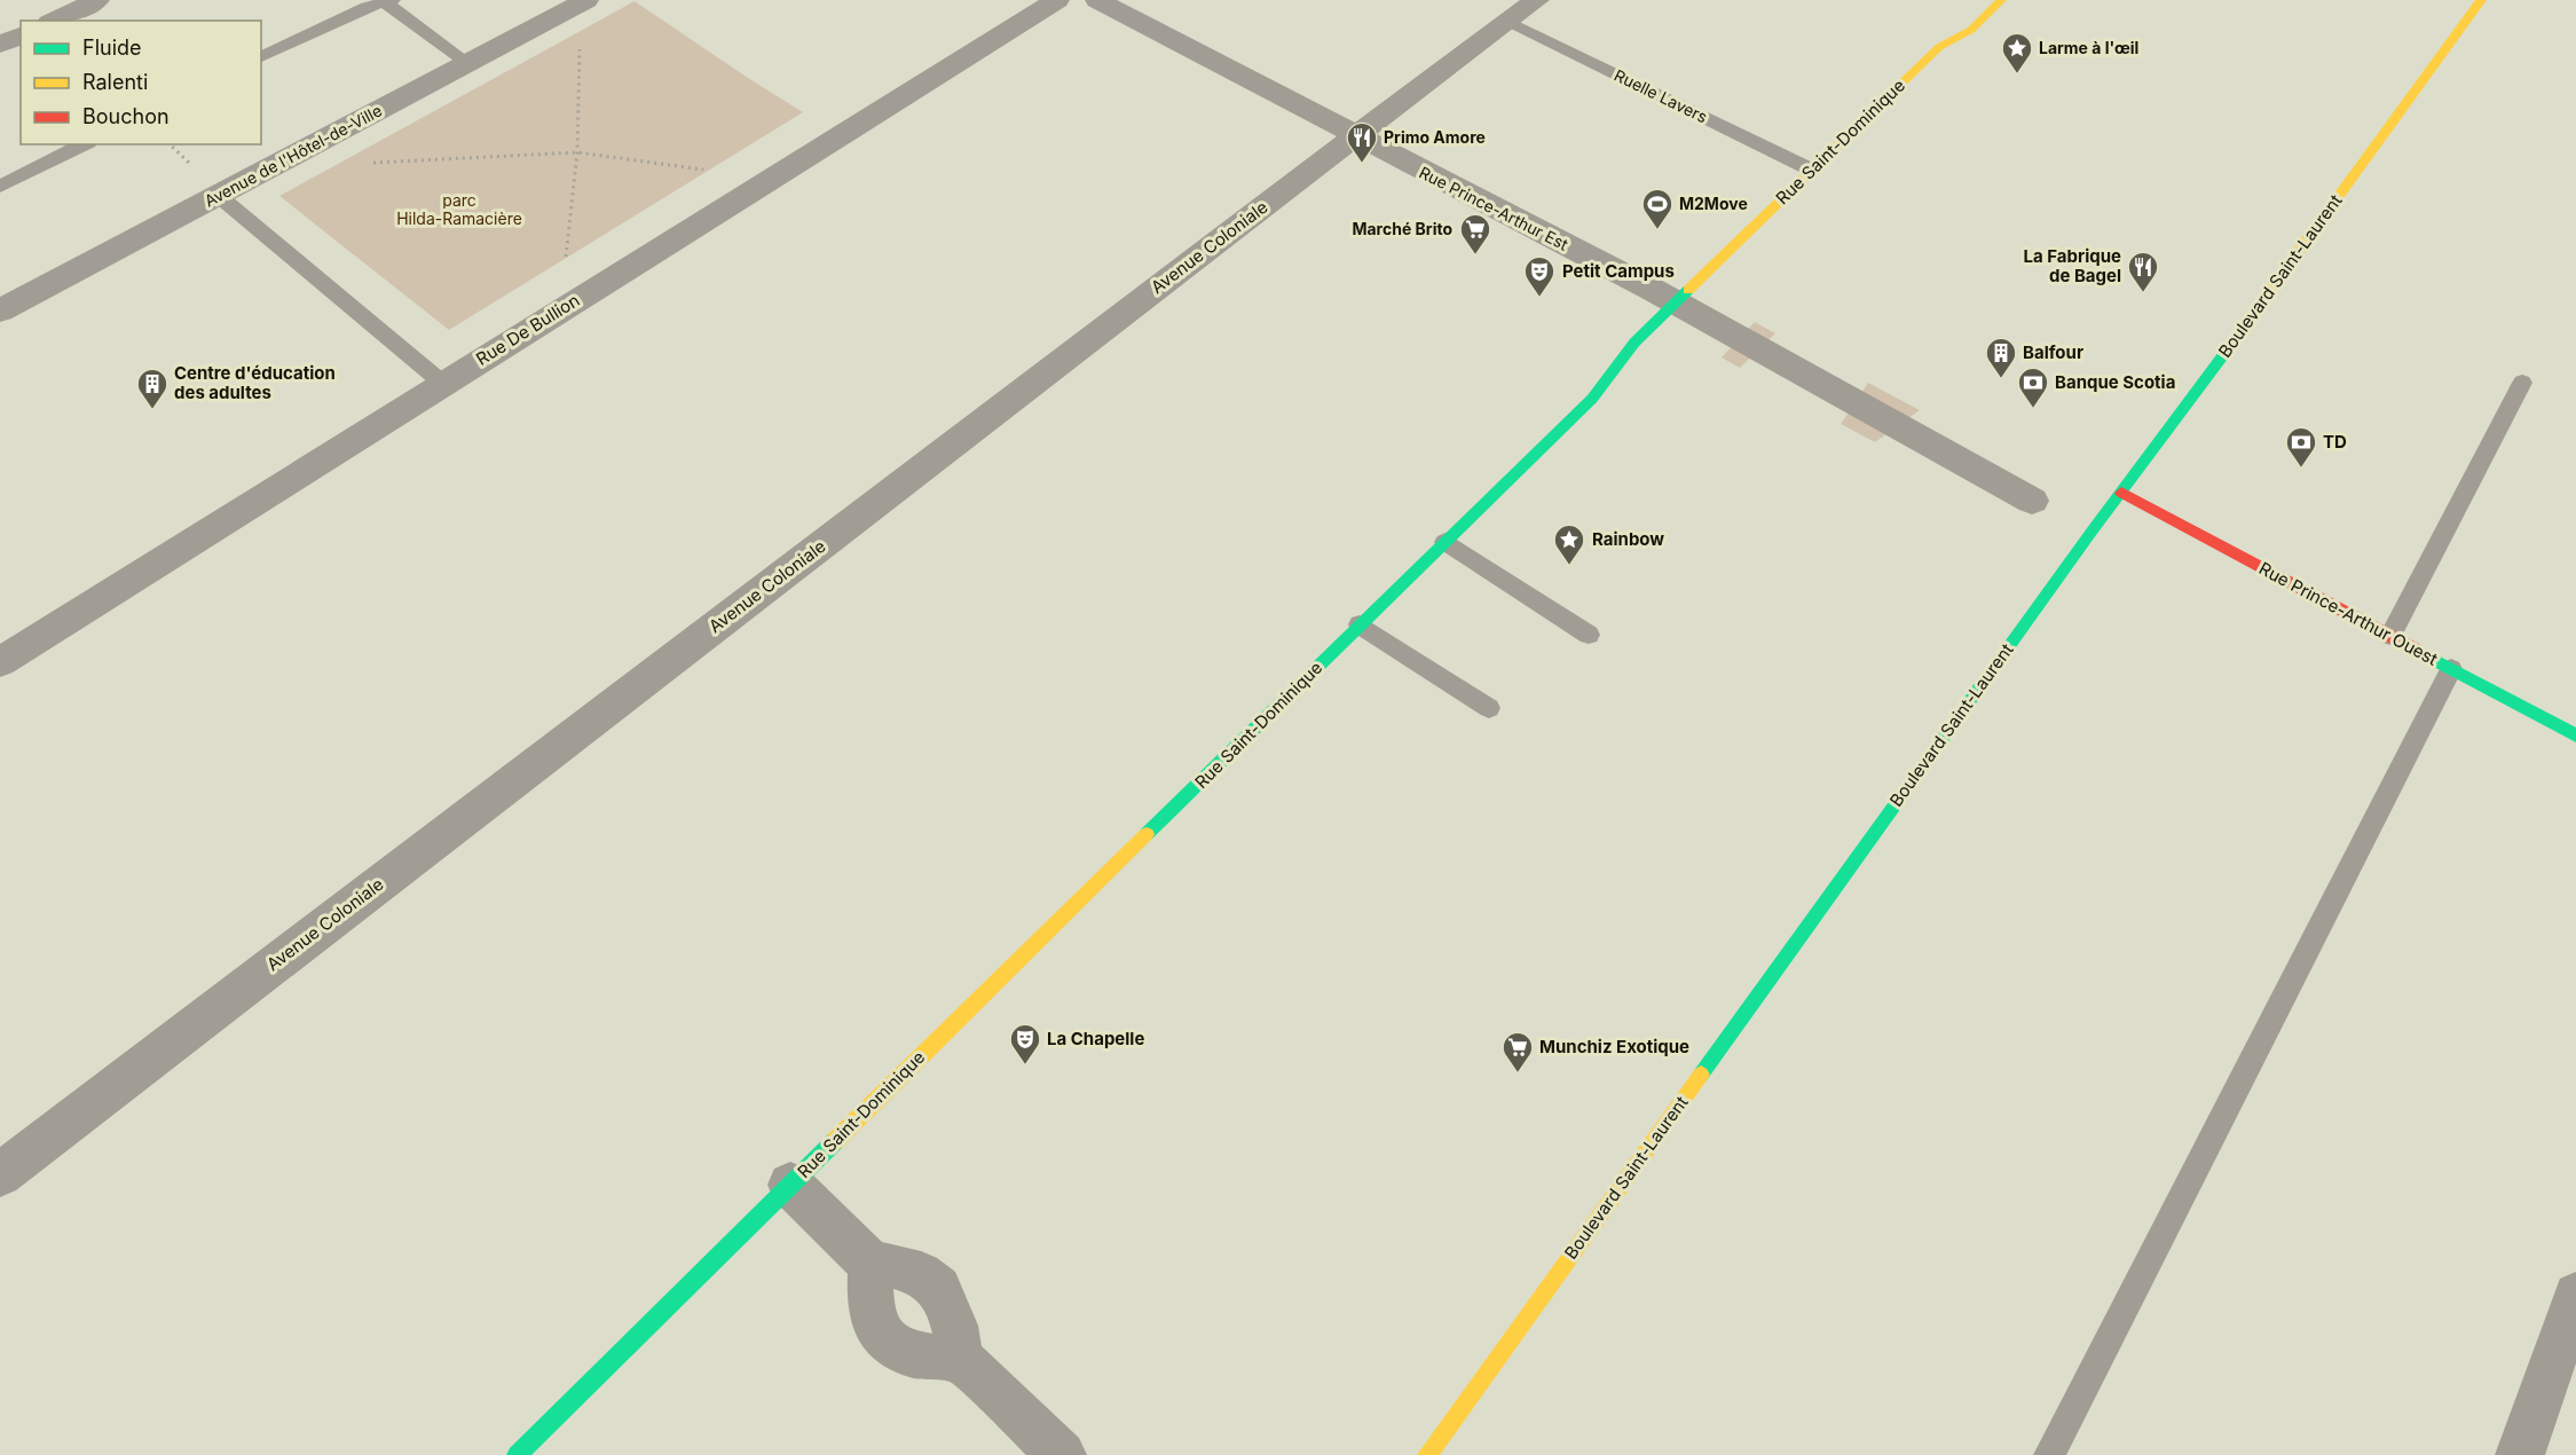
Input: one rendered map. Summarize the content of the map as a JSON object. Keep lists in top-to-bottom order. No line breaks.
{"streets":{"street":["Rue Saint-Dominique","Avenue de l'Hôtel-de-Ville","Rue Prince-Arthur Est","Avenue Coloniale","Boulevard Saint-Laurent","Rue De Bullion","Rue Prince-Arthur Ouest"],"lane":["Ruelle Lavers"]},"crossings":[["Ruelle Lavers","Rue Saint-Dominique"],["Ruelle Lavers","Avenue Coloniale"],["Rue Saint-Dominique","Rue Prince-Arthur Est"],["Rue Prince-Arthur Est","Avenue Coloniale"],["Boulevard Saint-Laurent","Rue Prince-Arthur Ouest"]],"parks":["parc Hilda-Ramacière"],"places":{"place":["Larme à l'œil","Rainbow"],"restaurant":["Primo Amore","La Fabrique de Bagel"],"sports":["M2Move"],"supermarket":["Marché Brito","Munchiz Exotique"],"theatre":["Petit Campus","La Chapelle"],"building":["Balfour","Centre d'éducation des adultes"],"bank":["Banque Scotia","TD"]},"legend":["Fluide","Ralenti","Bouchon"]}
